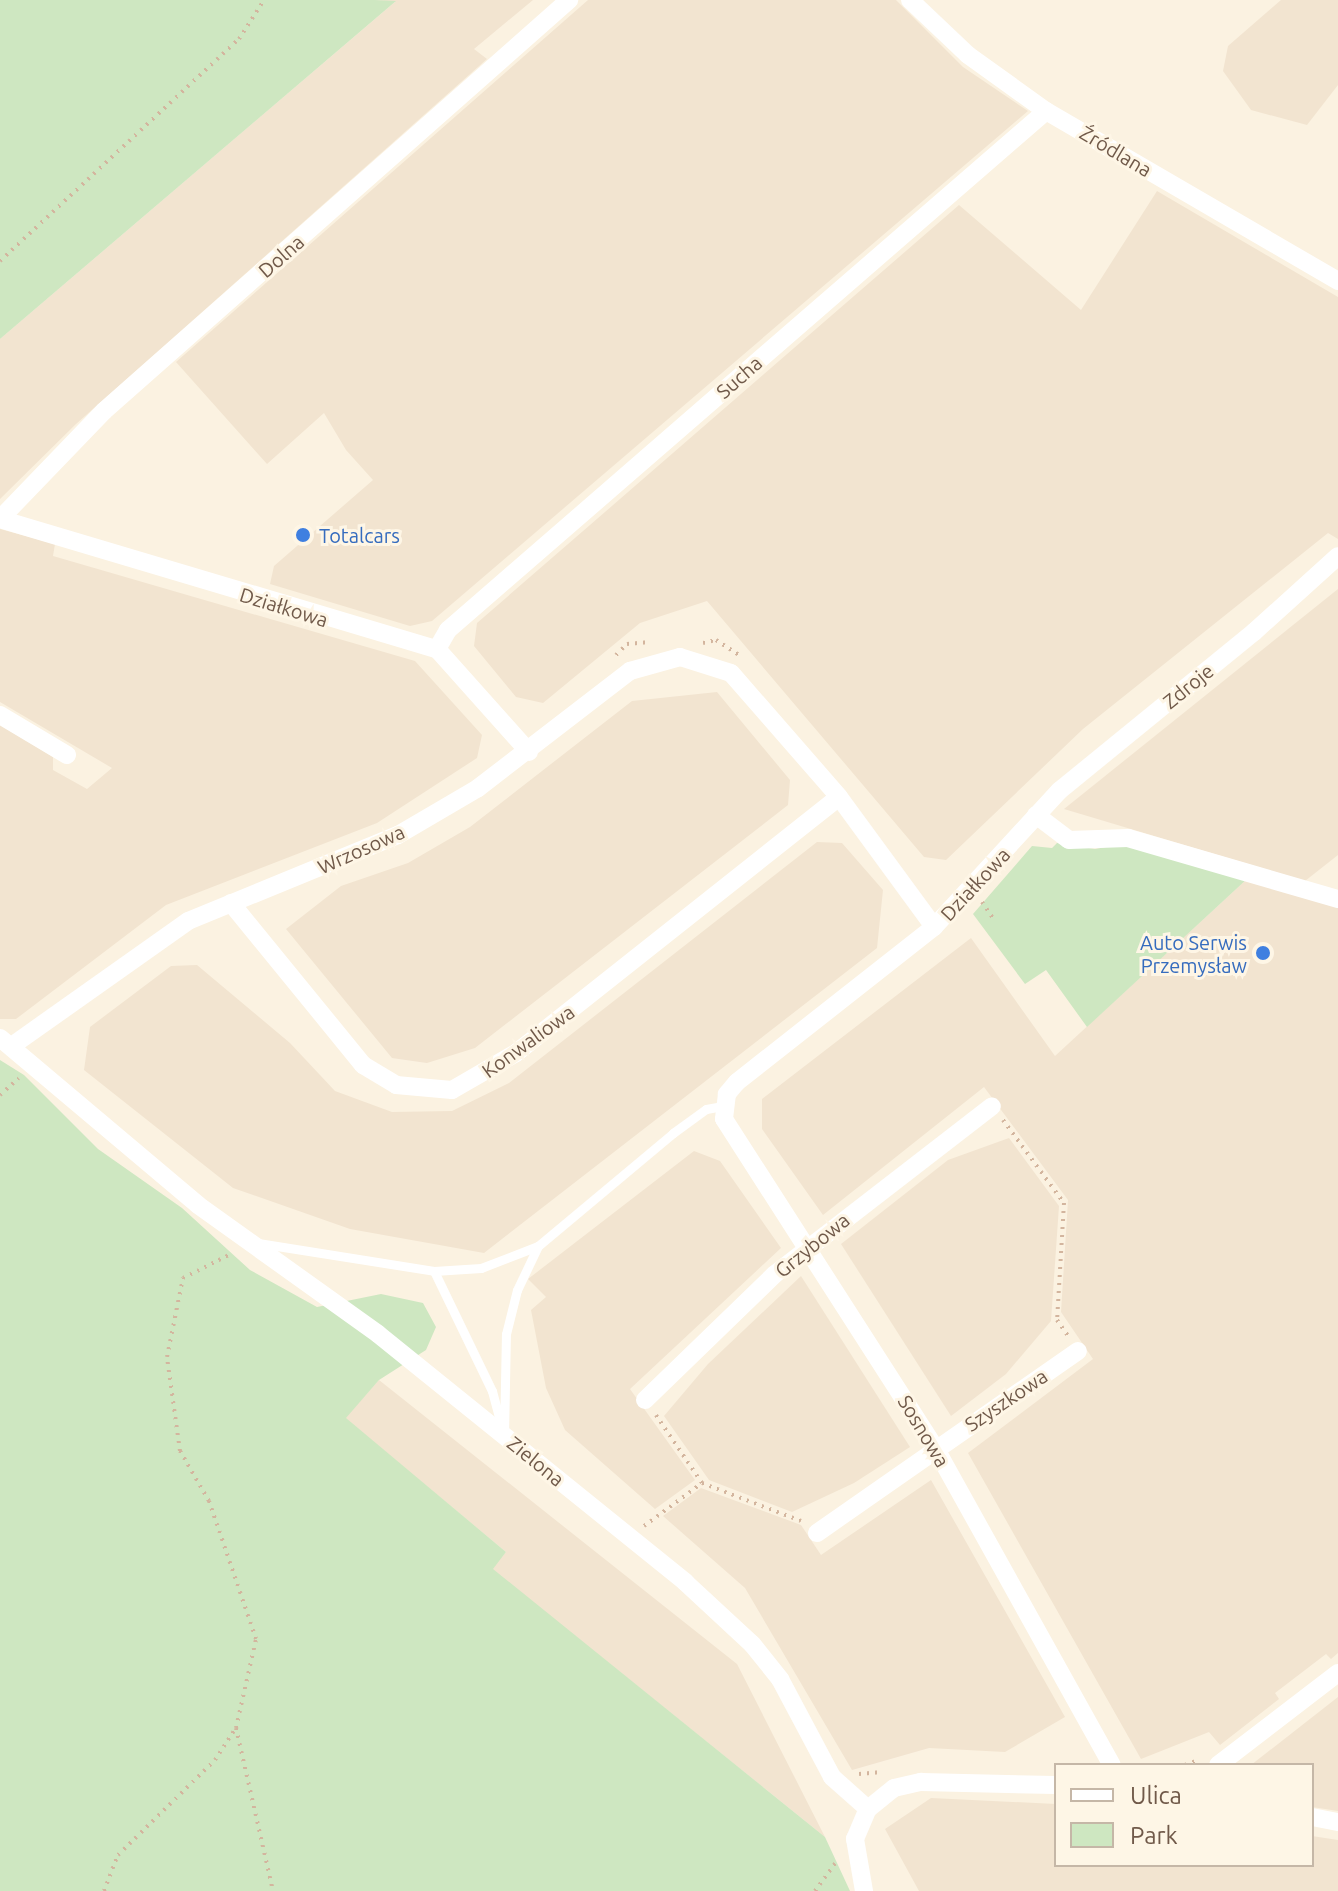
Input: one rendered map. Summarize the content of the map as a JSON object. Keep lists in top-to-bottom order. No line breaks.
{"streets":{"street":["Źródlana","Dolna","Sucha","Działkowa","Zdroje","Wrzosowa","Konwaliowa","Grzybowa","Szyszkowa","Sosnowa","Zielona"]},"crossings":[["Źródlana","Sucha"],["Dolna","Działkowa"],["Sucha","Działkowa"],["Działkowa","Zdroje"],["Działkowa","Wrzosowa"],["Działkowa","Konwaliowa"],["Wrzosowa","Konwaliowa"],["Wrzosowa","Zielona"],["Grzybowa","Sosnowa"],["Szyszkowa","Sosnowa"]],"places":["Totalcars","Auto Serwis Przemysław"],"legend":["Ulica","Park"]}
